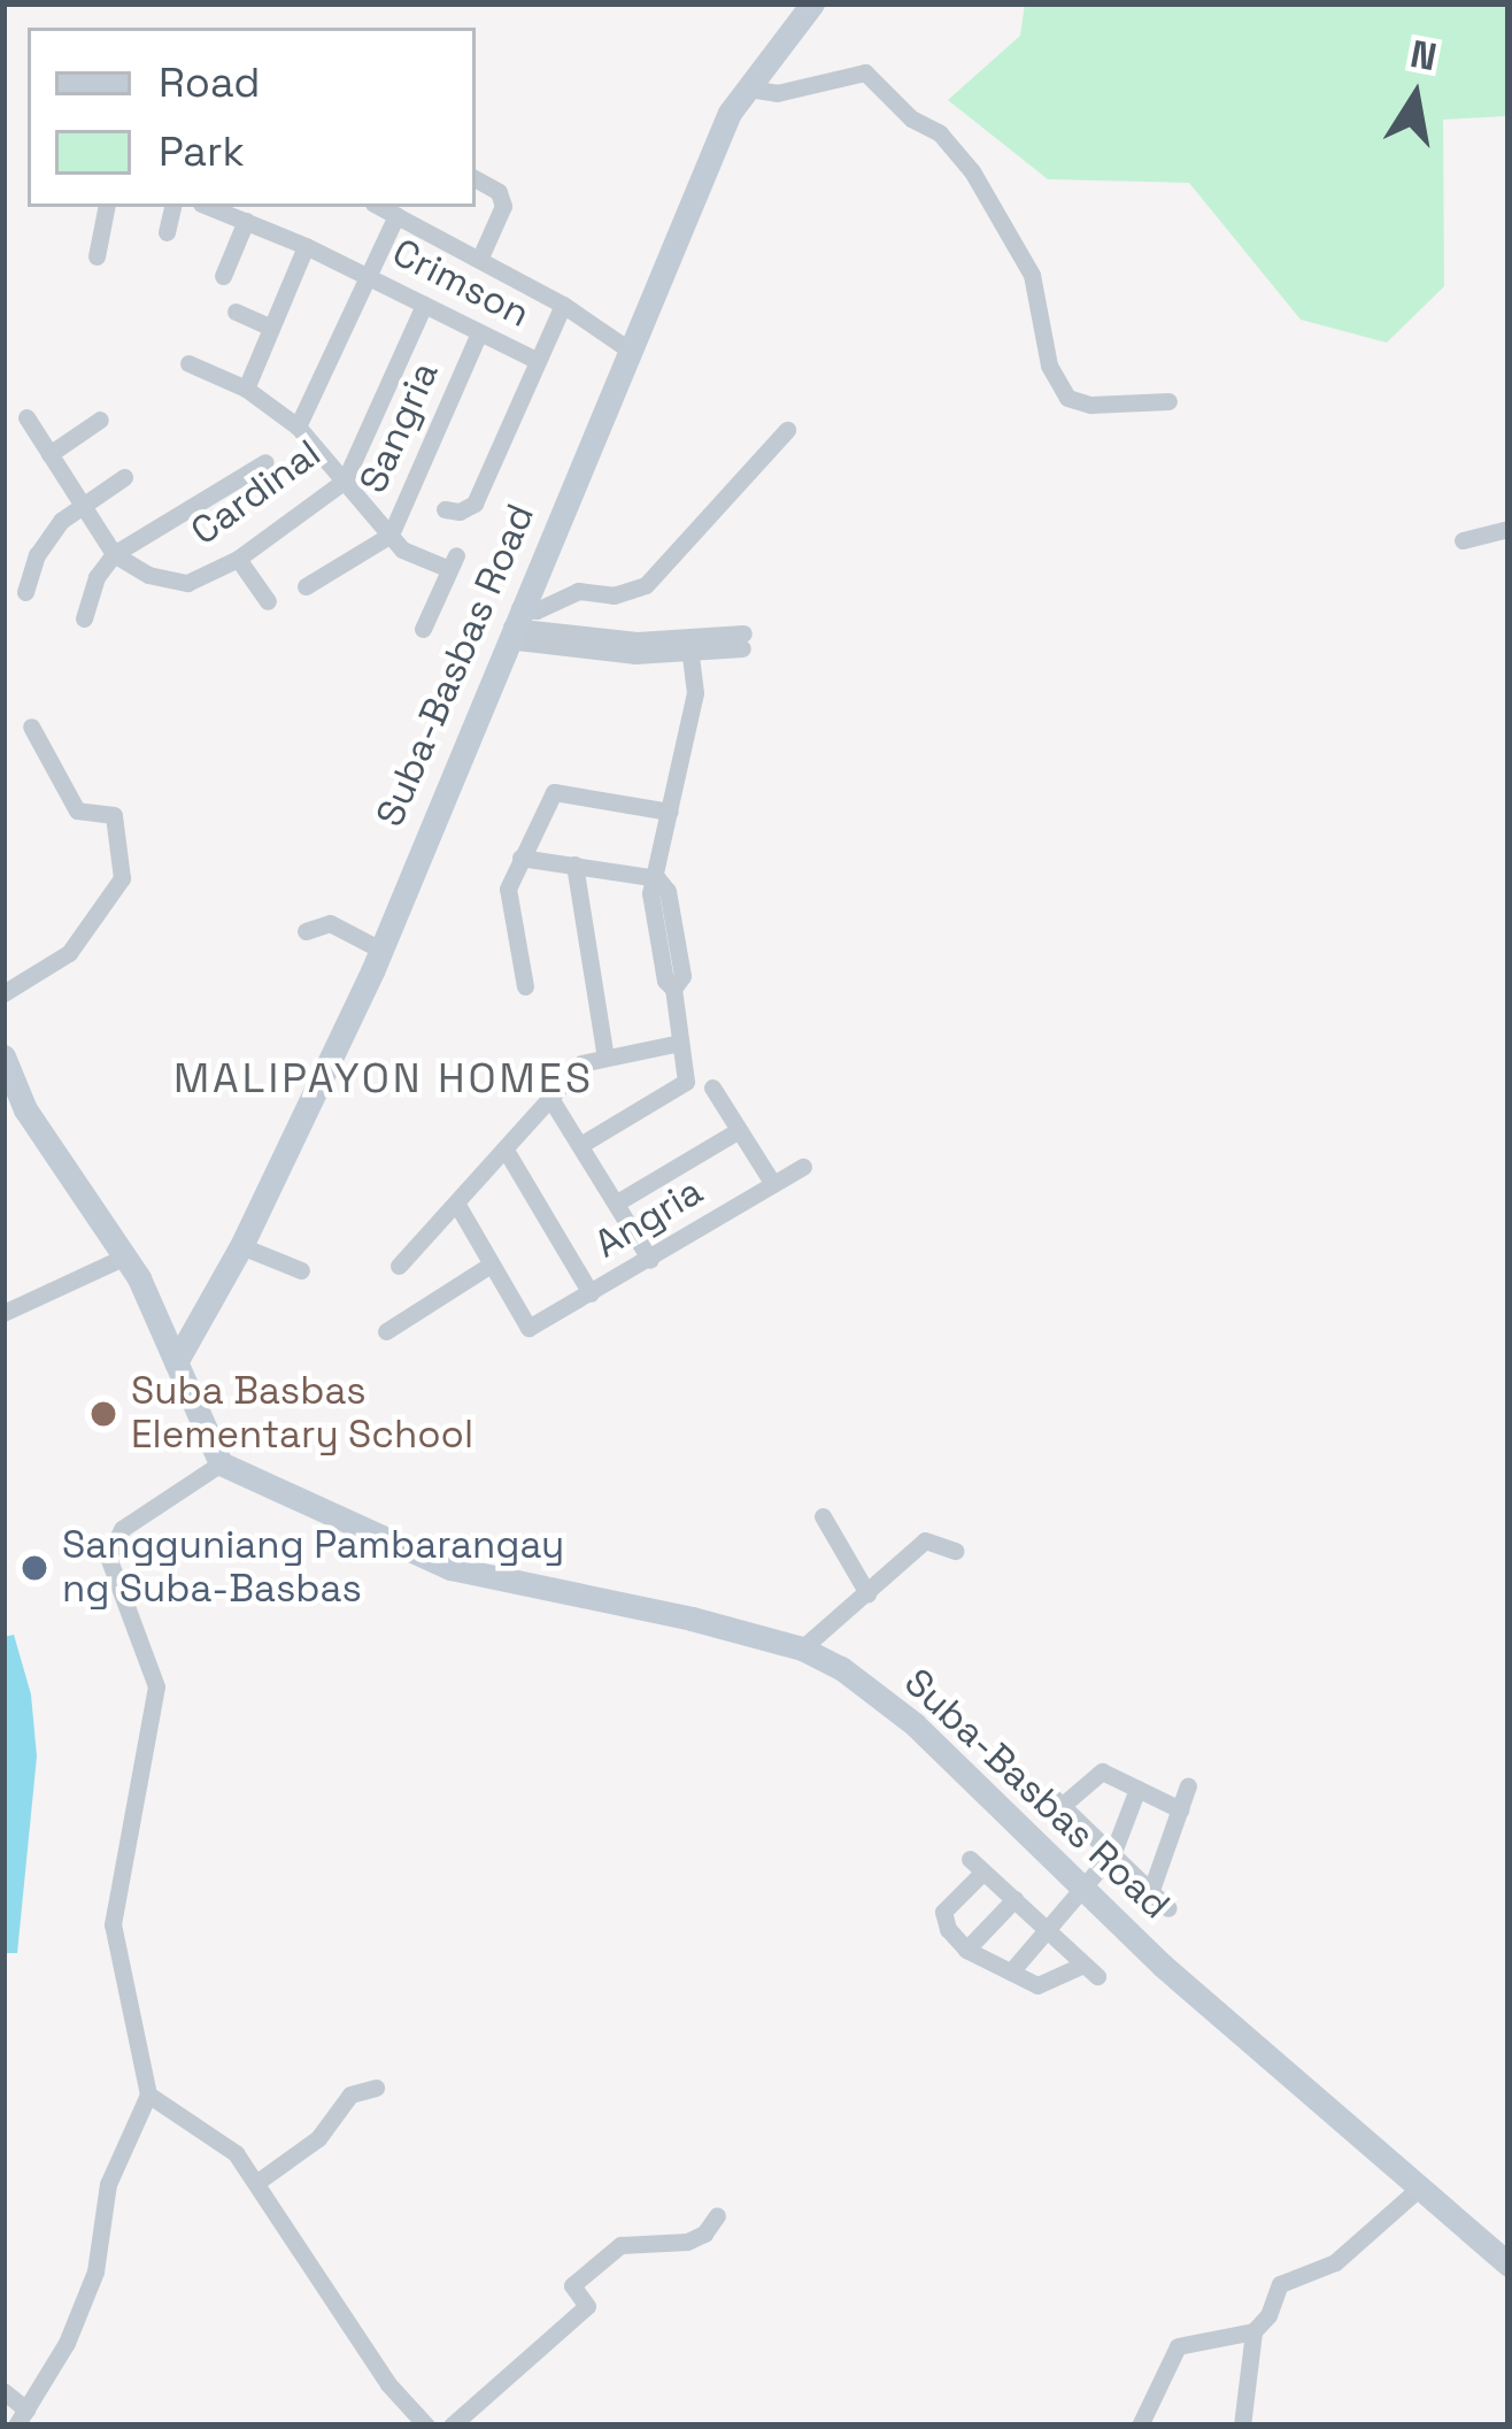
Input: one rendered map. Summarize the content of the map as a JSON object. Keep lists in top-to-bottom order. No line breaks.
{"streets":{"street":["Crimson","Sangria","Cardinal","Suba-Basbas Road","Angria"]},"crossings":[["Crimson","Sangria"],["Crimson","Cardinal"]],"districts":["MALIPAYON HOMES"],"places":["Suba Basbas Elementary School","Sangguniang Pambarangay ng Suba-Basbas"],"legend":["Road","Park"],"north":"top"}
